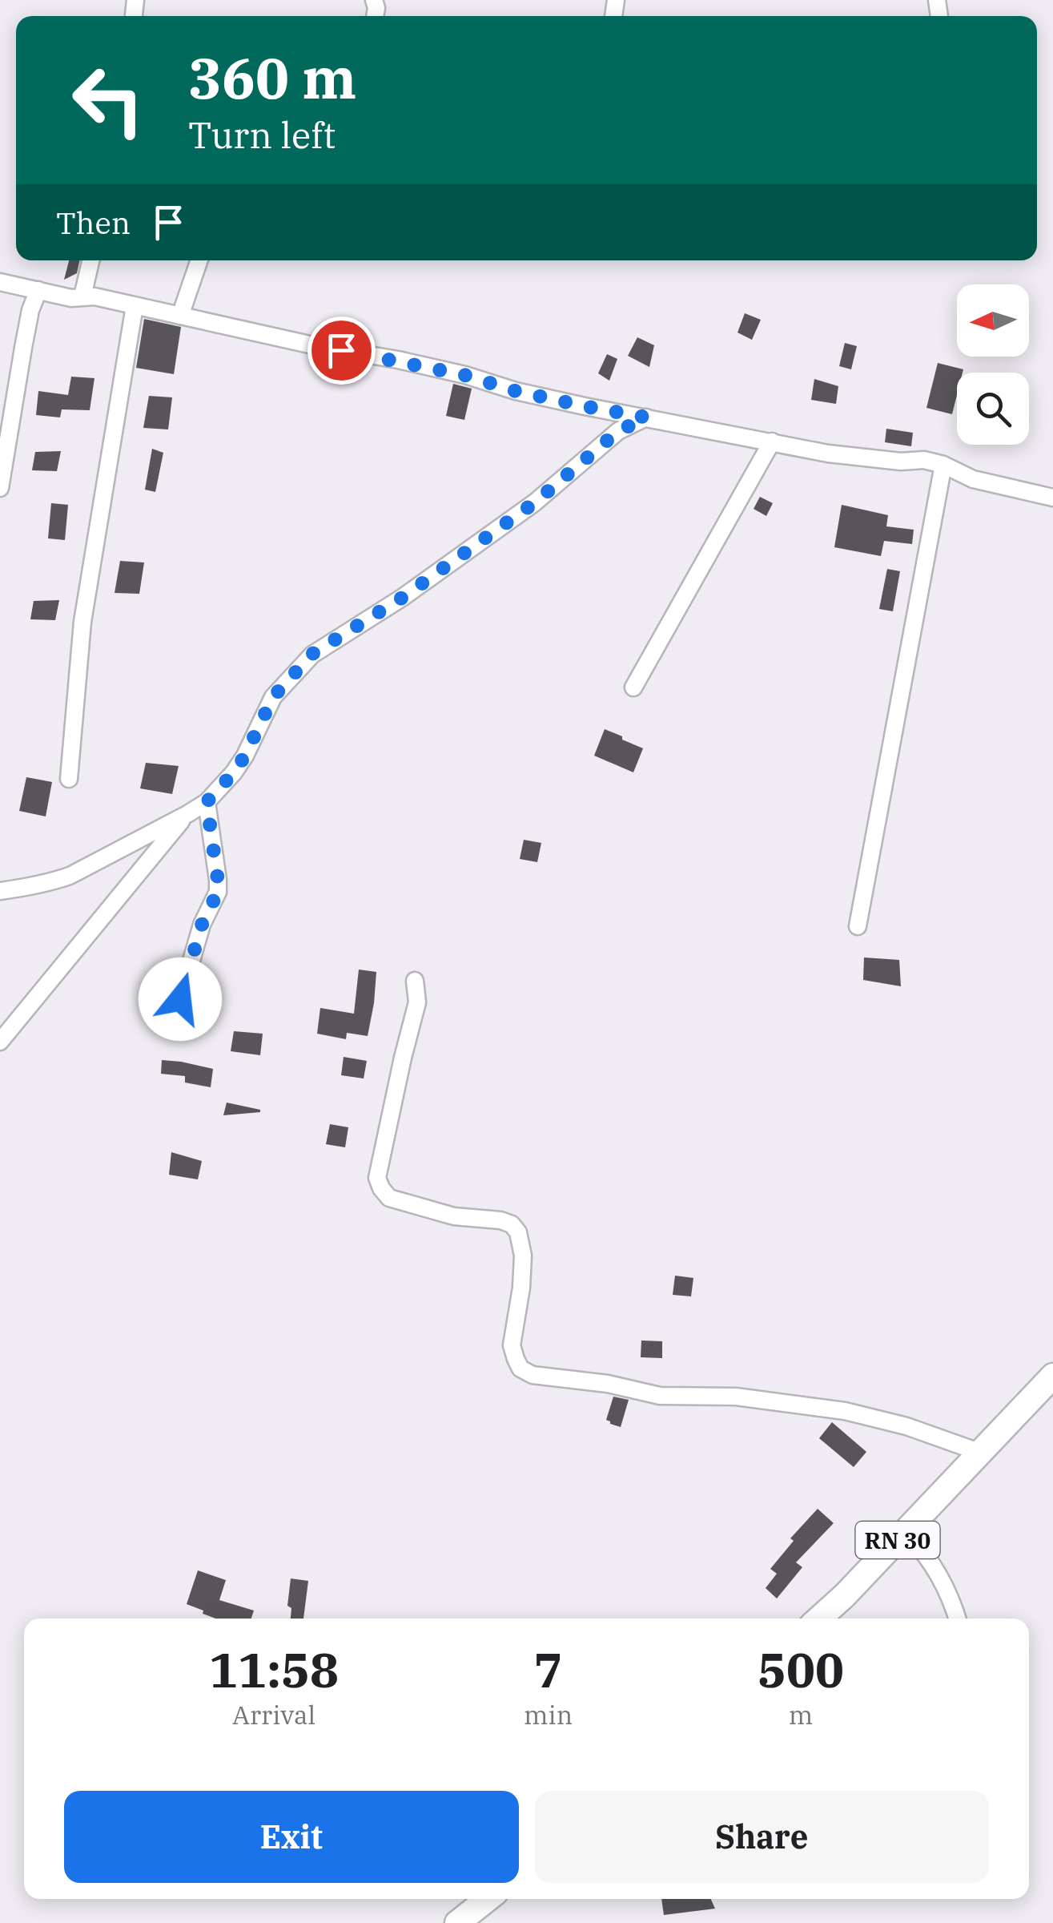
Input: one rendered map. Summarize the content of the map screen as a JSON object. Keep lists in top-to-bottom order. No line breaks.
{"streets":{"main road":["RN 30"]},"north":"left","page":{"turn":["360 m","Turn left"],"then":"Then","eta":["11:58","Arrival","7","min","500","m"],"buttons":["Exit","Share"]}}
